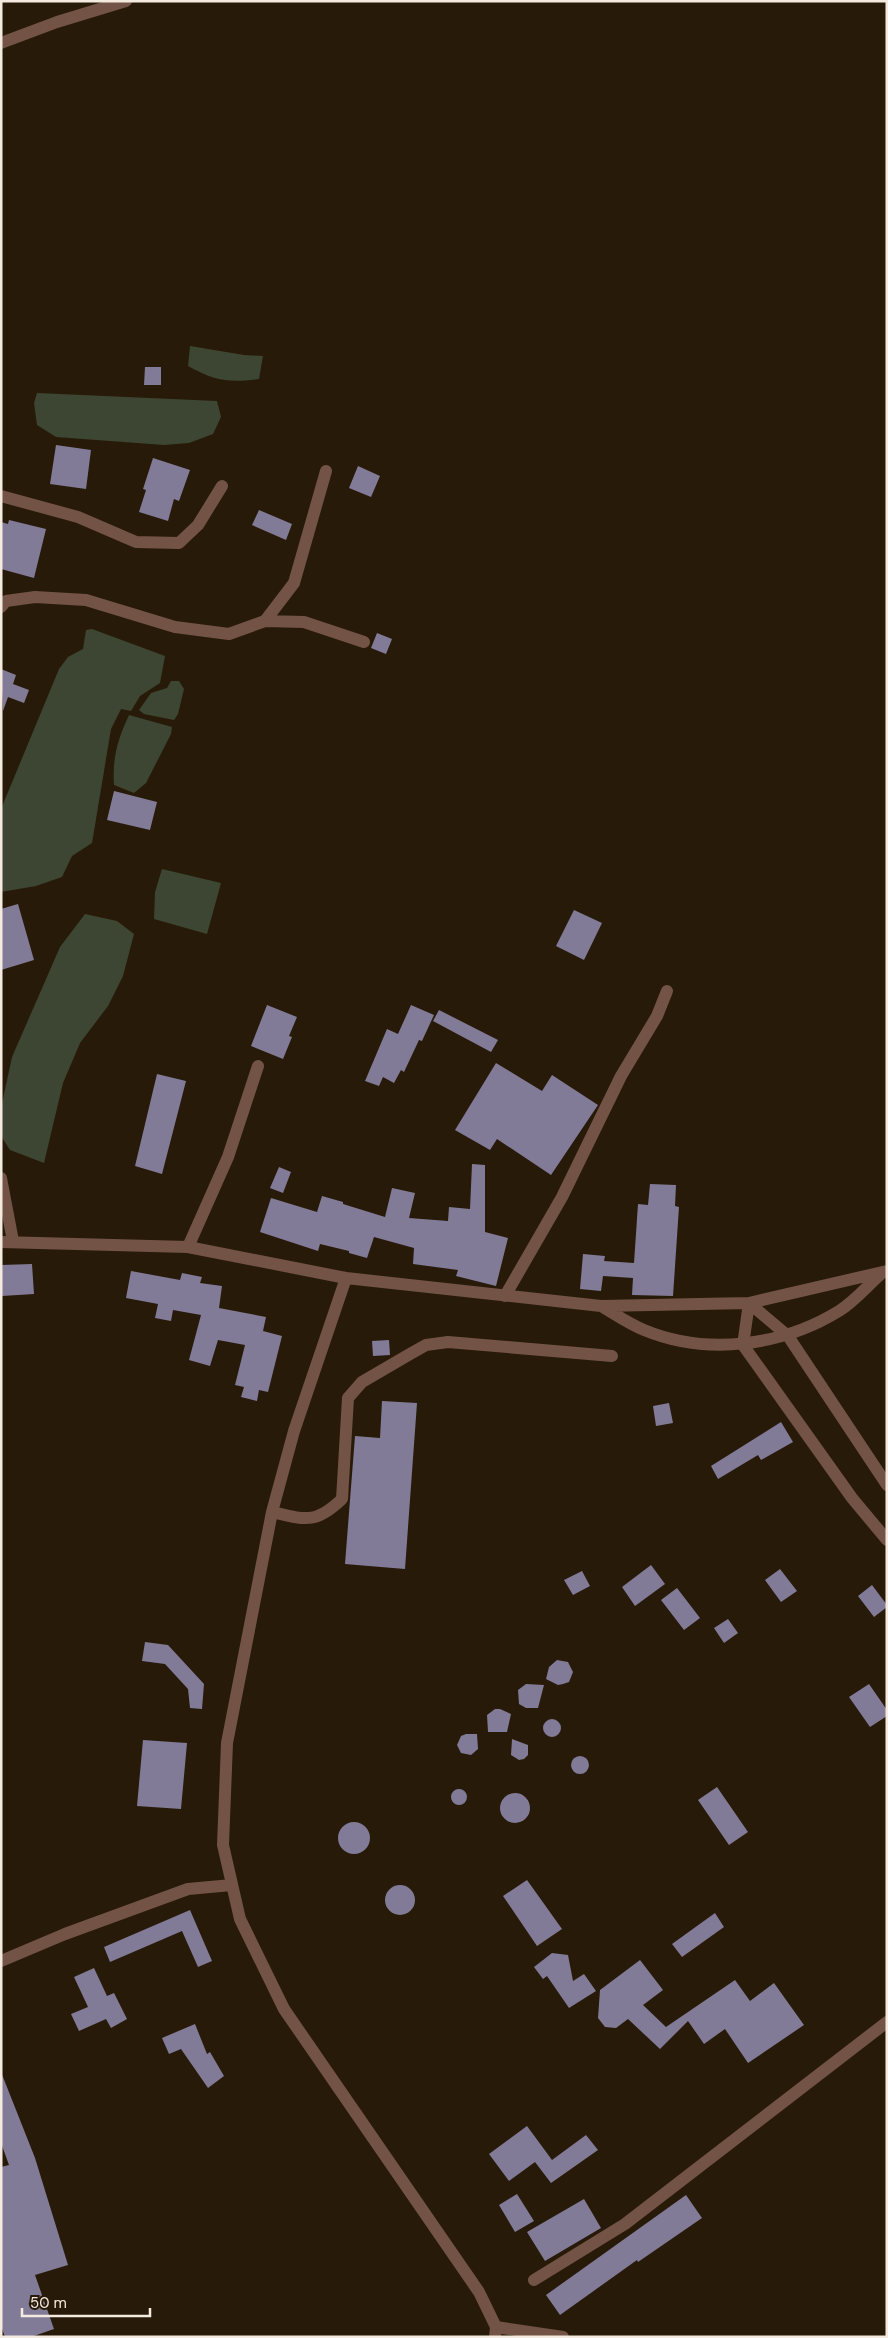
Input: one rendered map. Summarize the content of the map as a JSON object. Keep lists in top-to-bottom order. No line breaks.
{"scale_bar":"50 m"}
